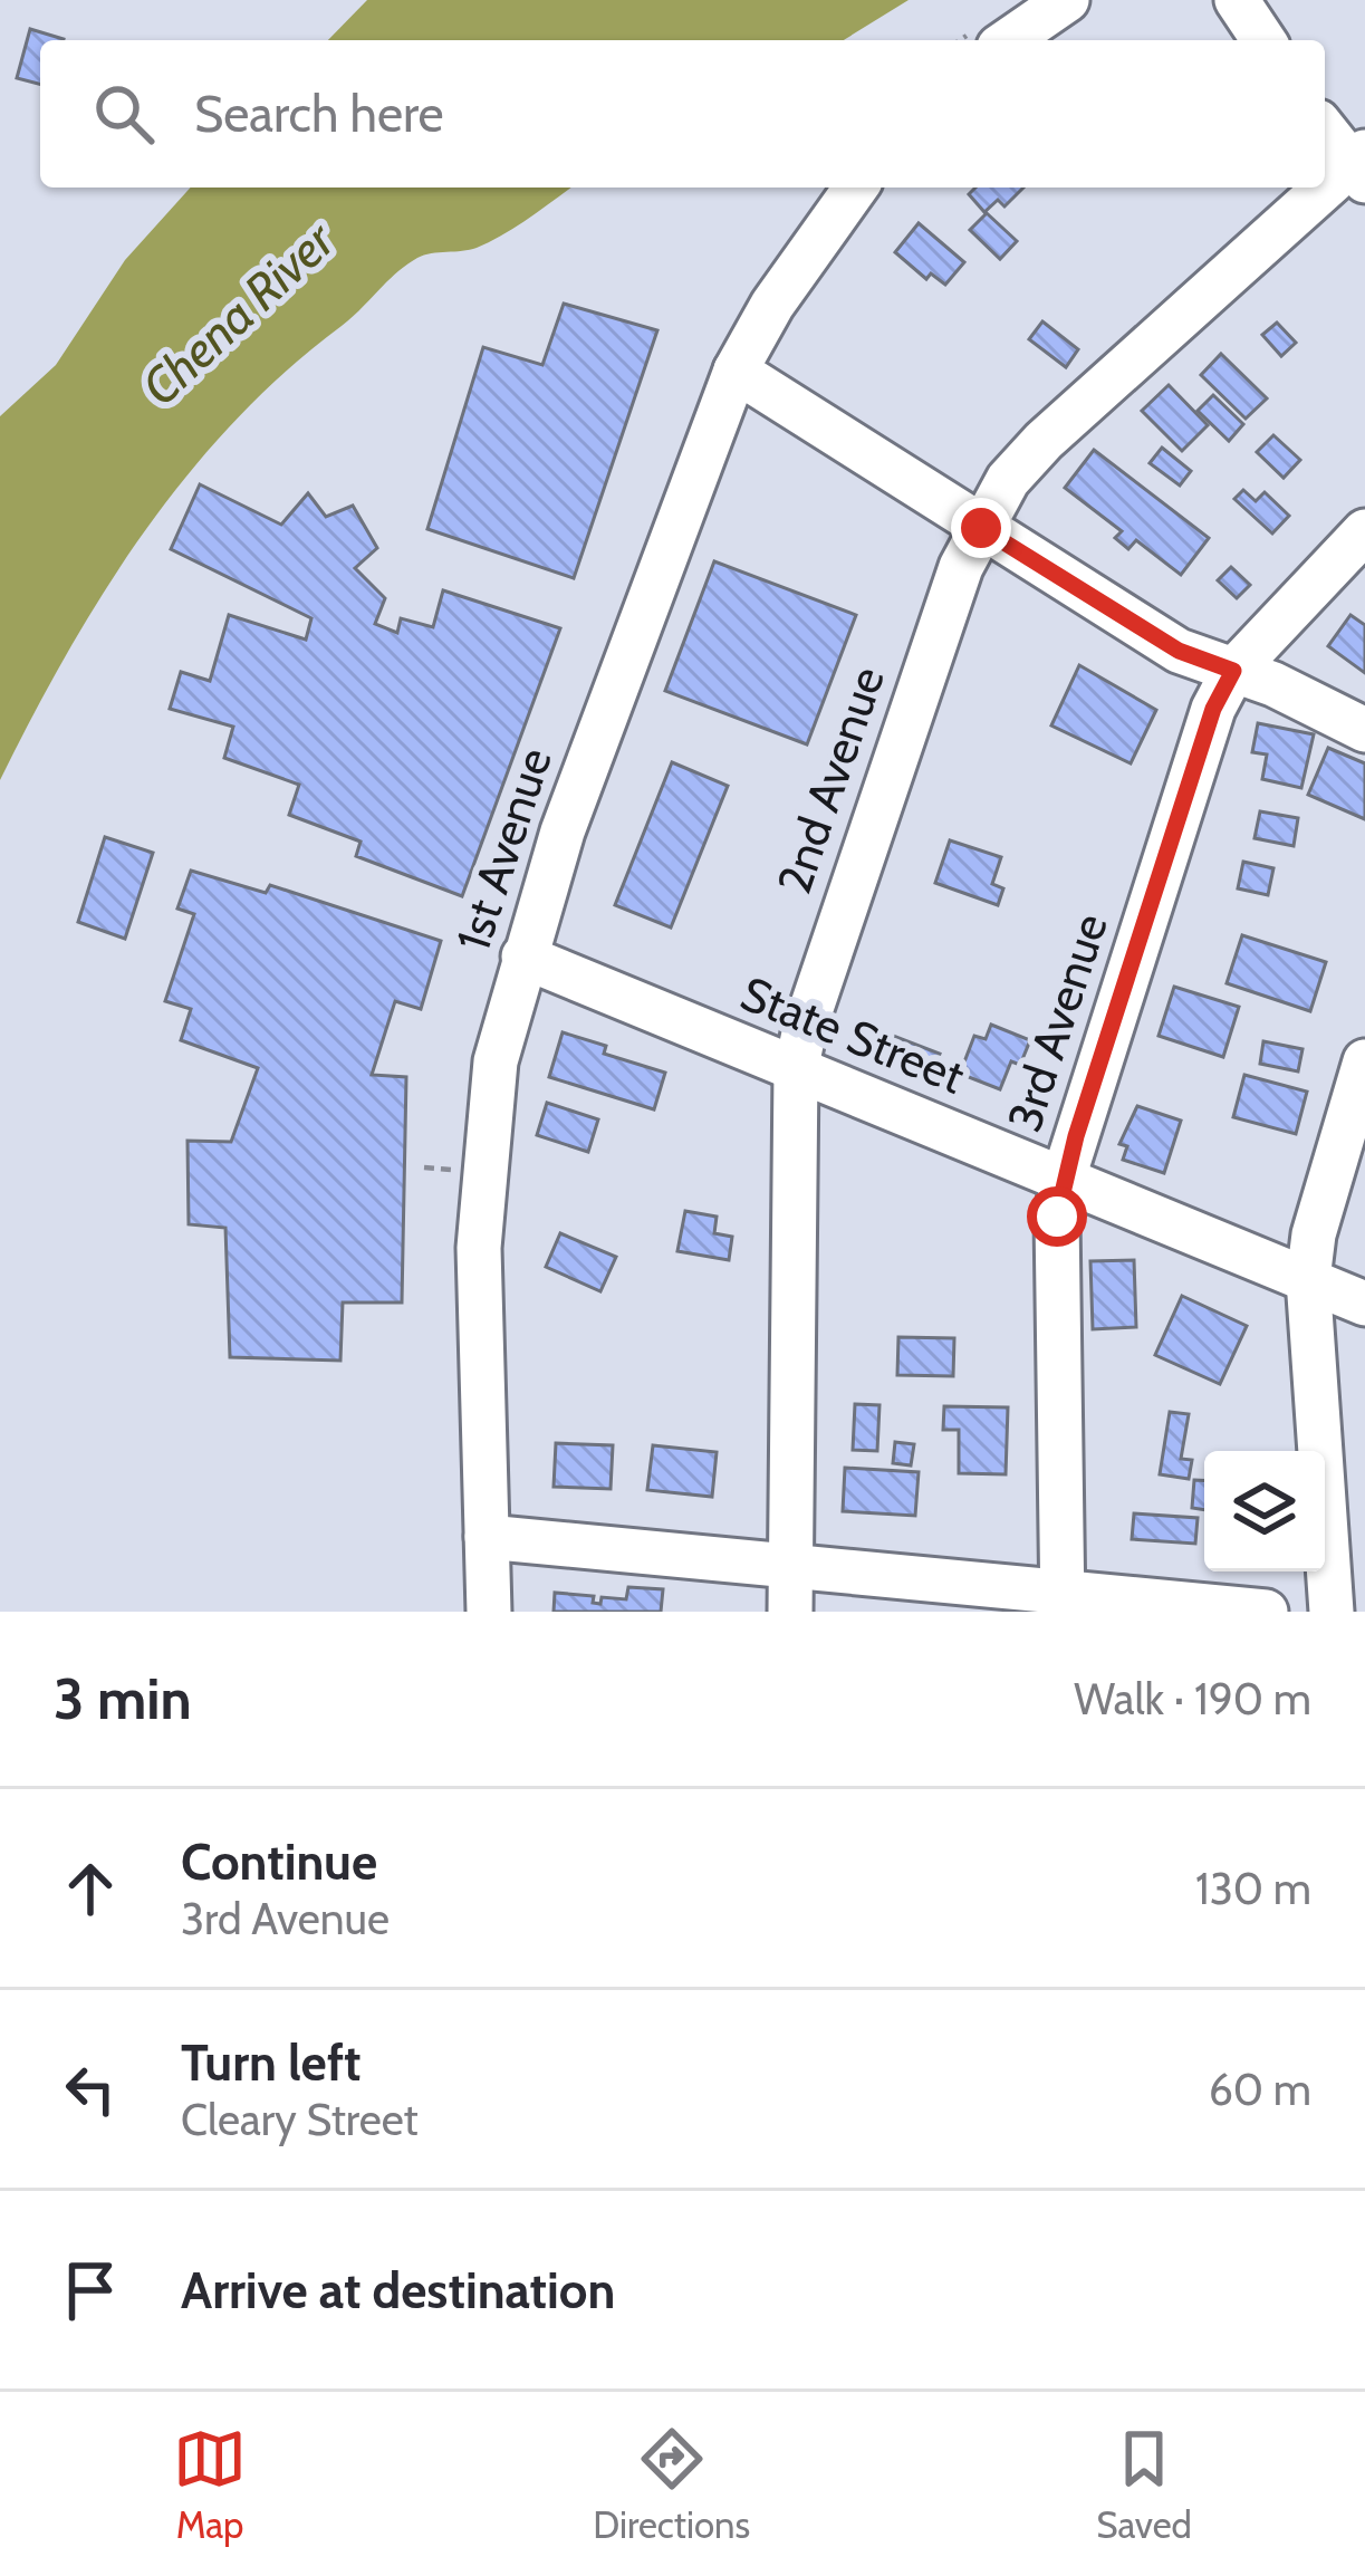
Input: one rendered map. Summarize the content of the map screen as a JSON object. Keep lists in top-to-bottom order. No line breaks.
{"streets":{"street":["2nd Avenue","1st Avenue","3rd Avenue","State Street"]},"crossings":[["2nd Avenue","State Street"],["1st Avenue","State Street"],["3rd Avenue","State Street"]],"water":["Chena River"],"page":{"search":"Search here","heading":["3 min","Walk · 190 m"],"list":[["Continue","3rd Avenue","130 m"],["Turn left","Cleary Street","60 m"],"Arrive at destination"],"nav":["Map","Directions","Saved"]}}
